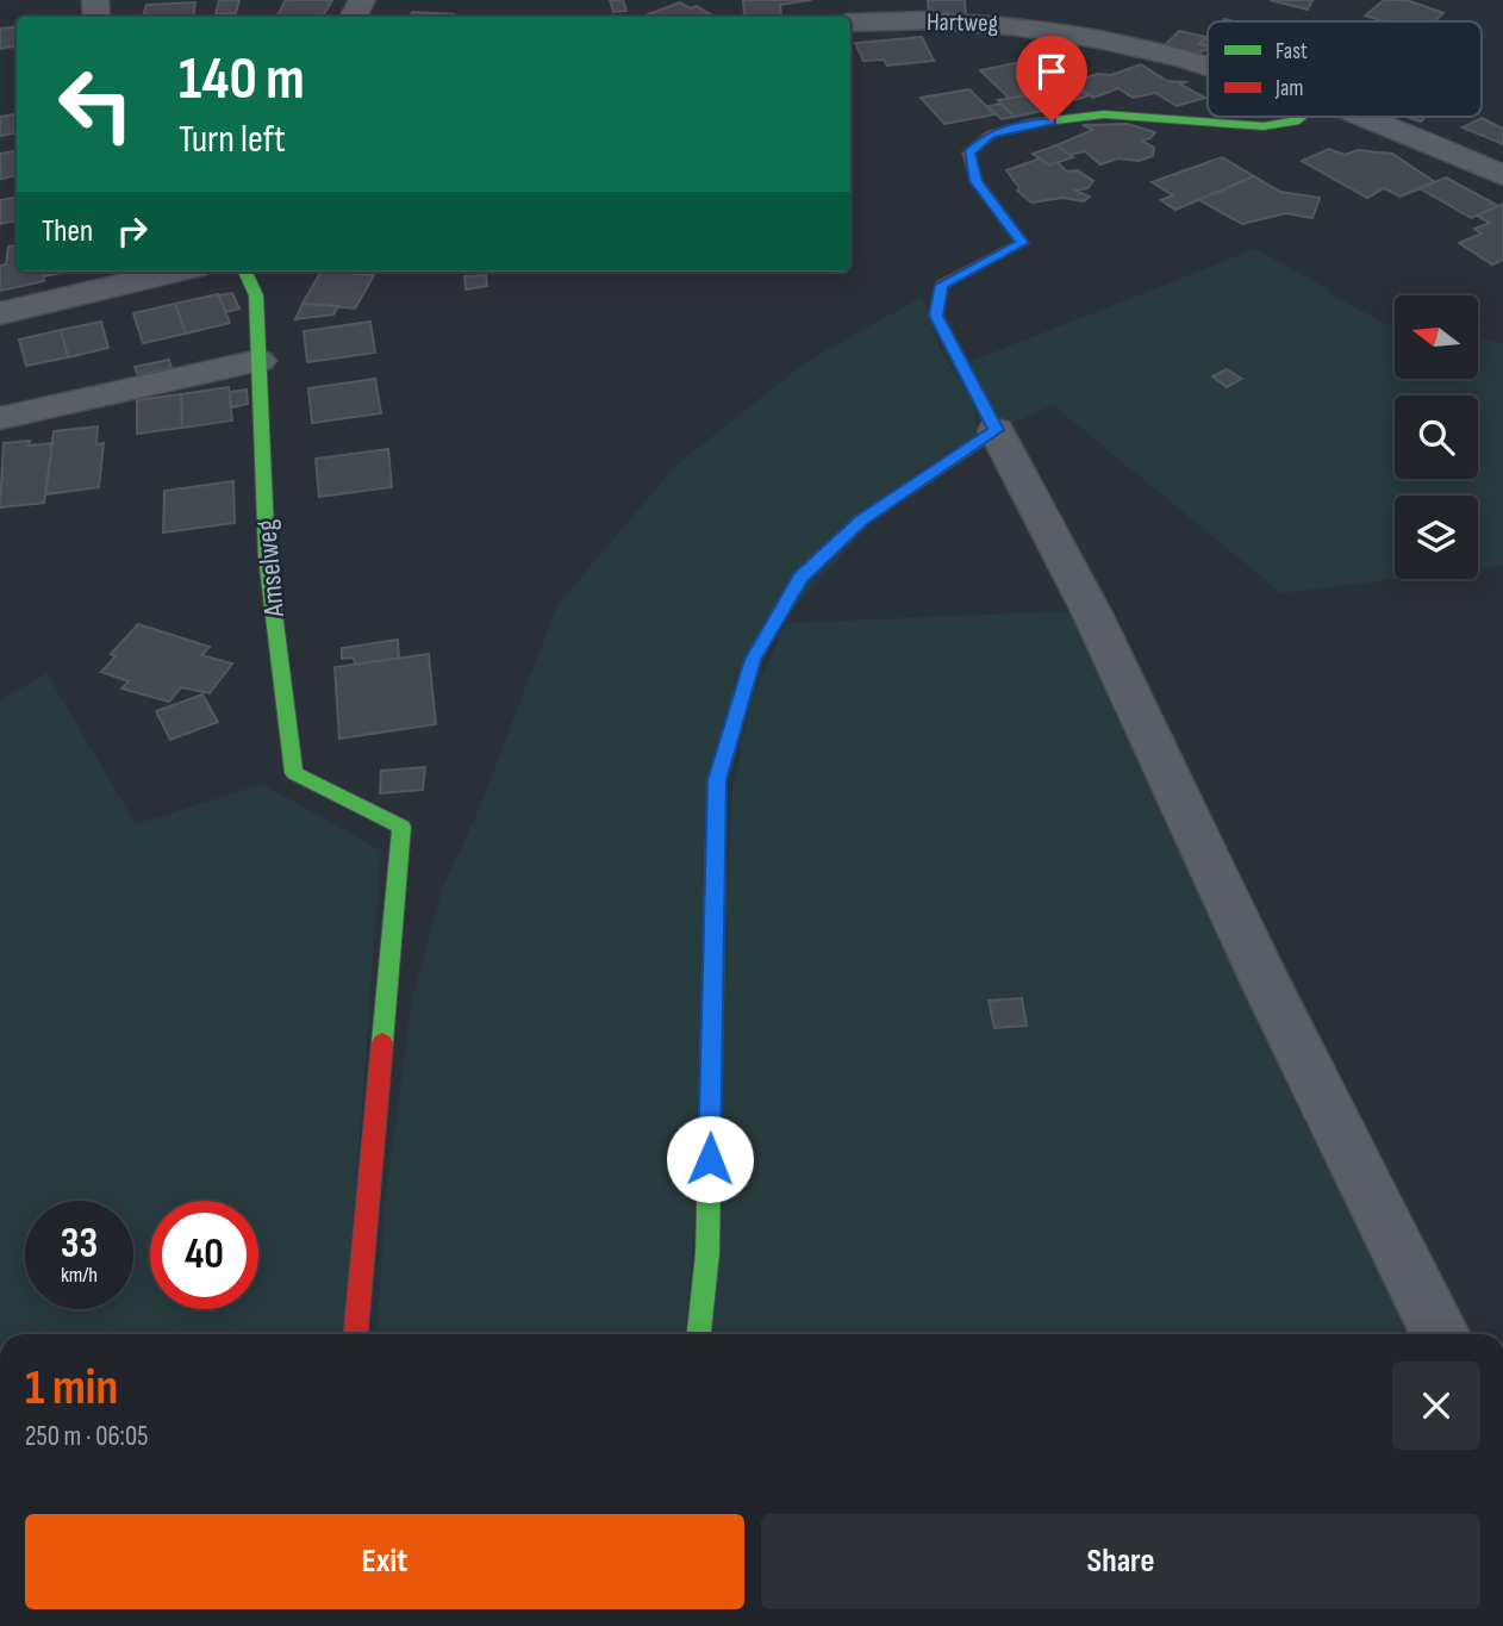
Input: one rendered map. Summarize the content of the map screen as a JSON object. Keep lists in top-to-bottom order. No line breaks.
{"streets":{"street":["Hartweg","Amselweg"]},"legend":["Fast","Jam"],"north":"left","page":{"turn":["140 m","Turn left"],"then":"Then","speed":"33 km/h","limit":"40","heading":["1 min","250 m · 06:05"],"buttons":["Exit","Share"]}}
